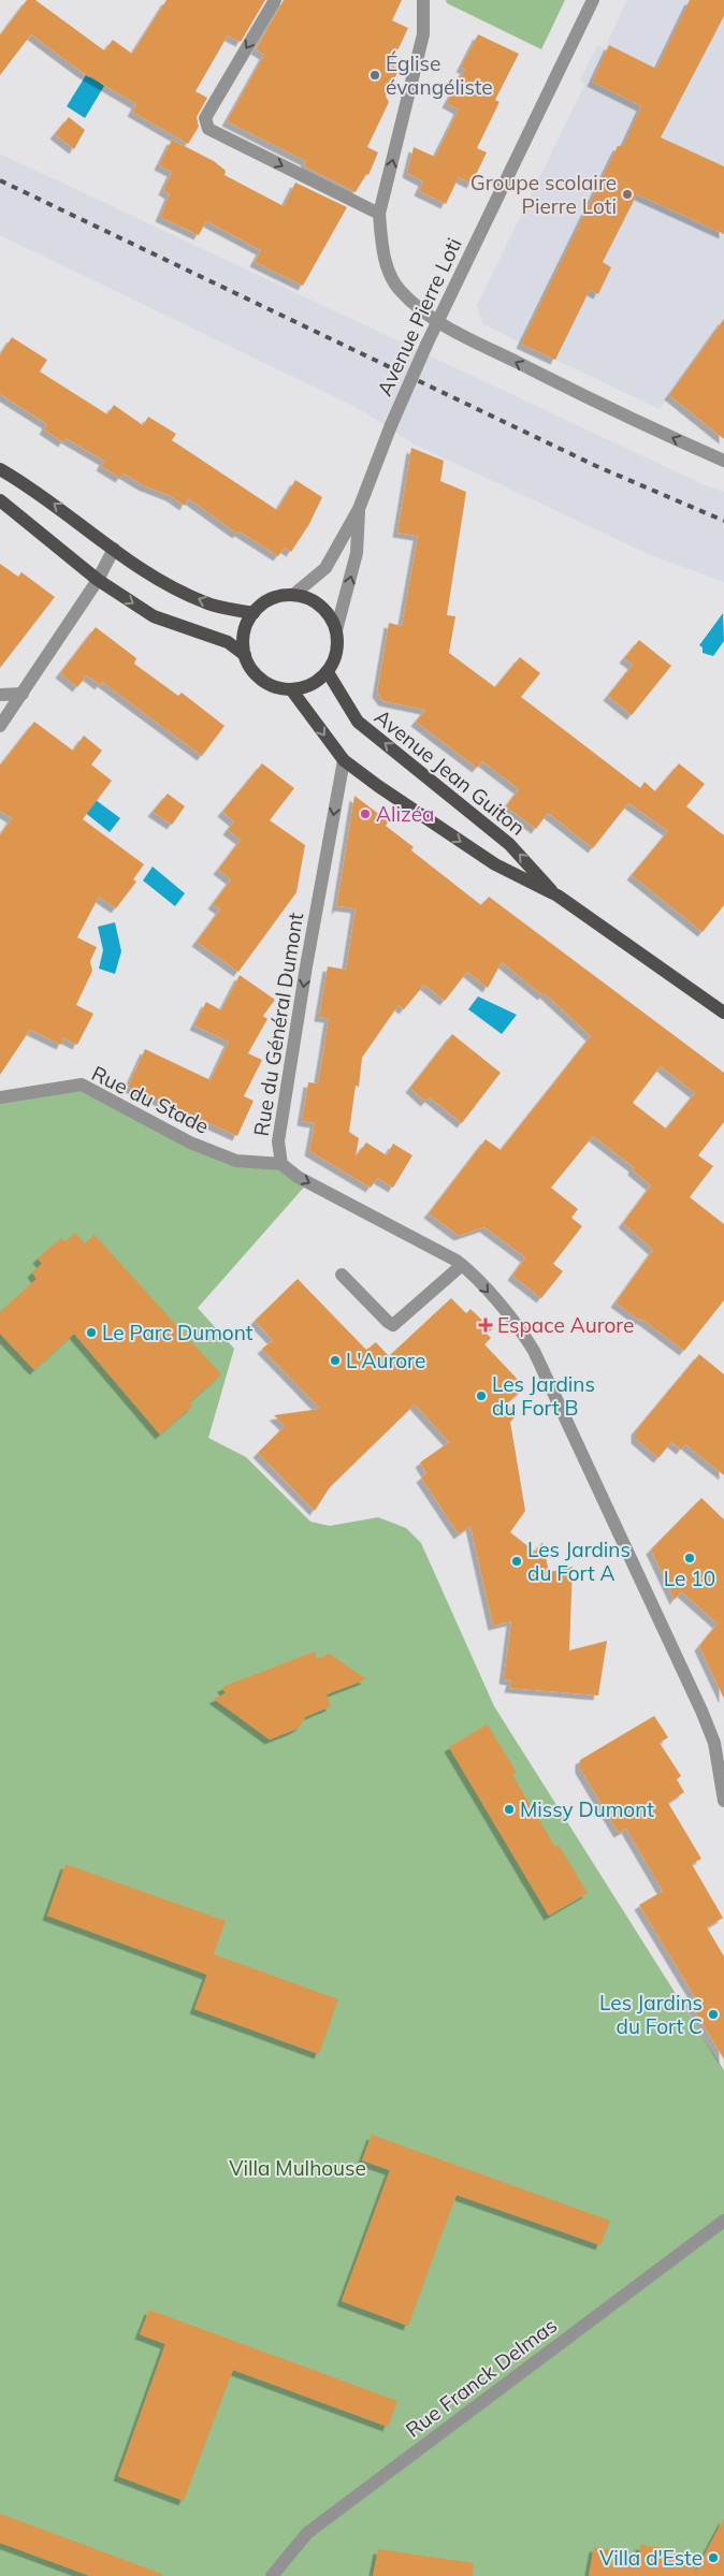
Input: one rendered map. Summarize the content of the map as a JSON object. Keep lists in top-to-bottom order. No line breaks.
{"streets":{"main road":["Avenue Jean Guiton"],"street":["Avenue Pierre Loti","Rue du Général Dumont","Rue du Stade","Rue Franck Delmas"]},"crossings":[["Avenue Pierre Loti","Avenue Jean Guiton"],["Avenue Jean Guiton","Rue du Général Dumont"],["Rue du Général Dumont","Rue du Stade"]],"one_way":["Rue du Général Dumont"],"parks":["Villa Mulhouse"],"places":{"other":["Église évangéliste","Groupe scolaire Pierre Loti","Alizéa","Le Parc Dumont","L'Aurore","Les Jardins du Fort B","Le 10","Les Jardins du Fort A","Missy Dumont","Les Jardins du Fort C","Villa d'Este"],"health":["Espace Aurore"]}}
